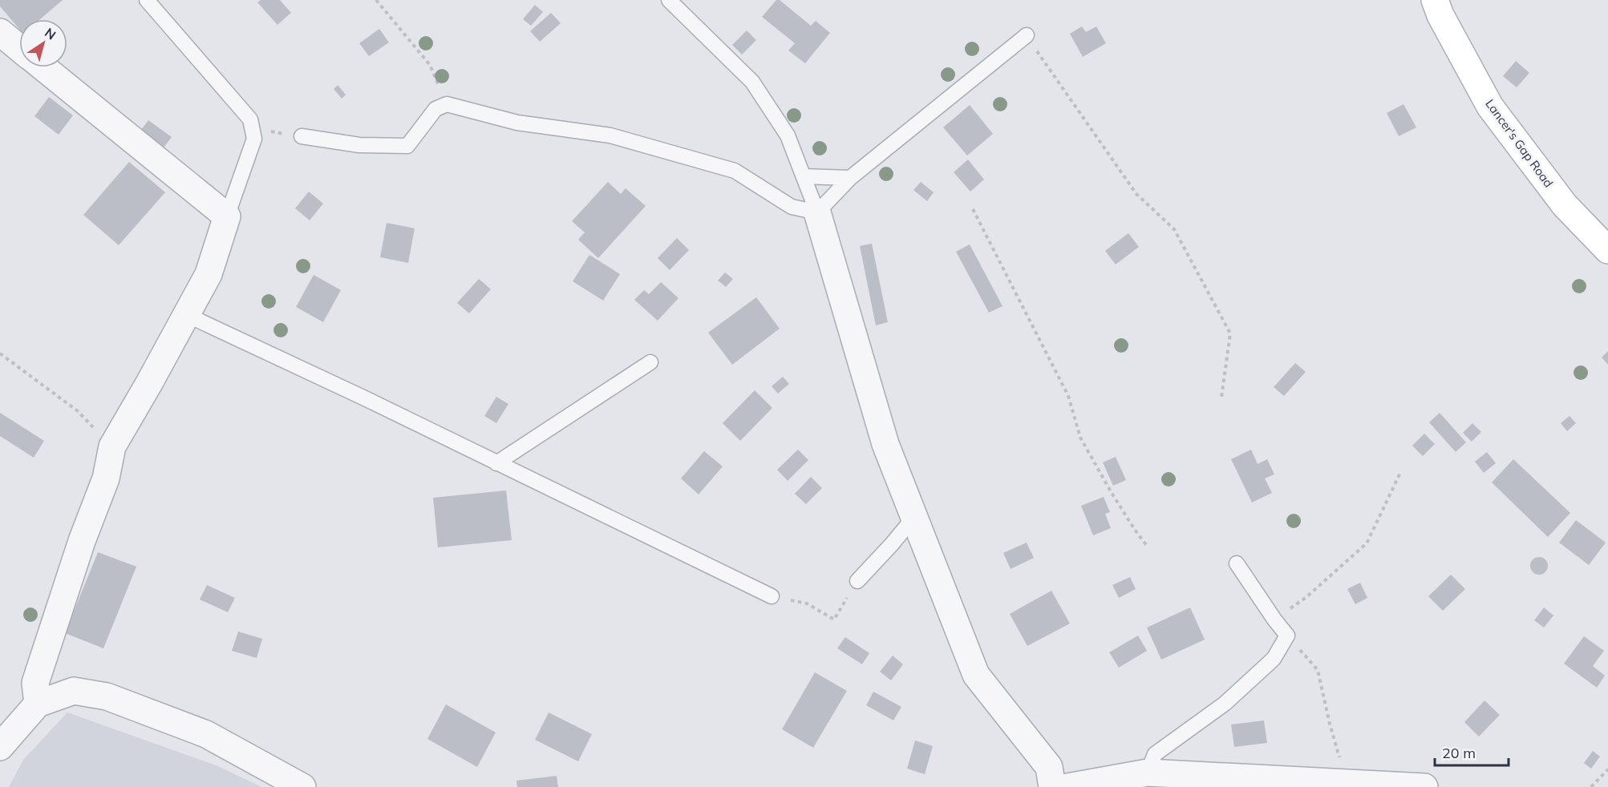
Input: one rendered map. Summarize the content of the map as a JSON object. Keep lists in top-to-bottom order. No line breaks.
{"streets":{"main road":["Lancer's Gap Road"]},"scale_bar":"20 m","north":"top right"}
